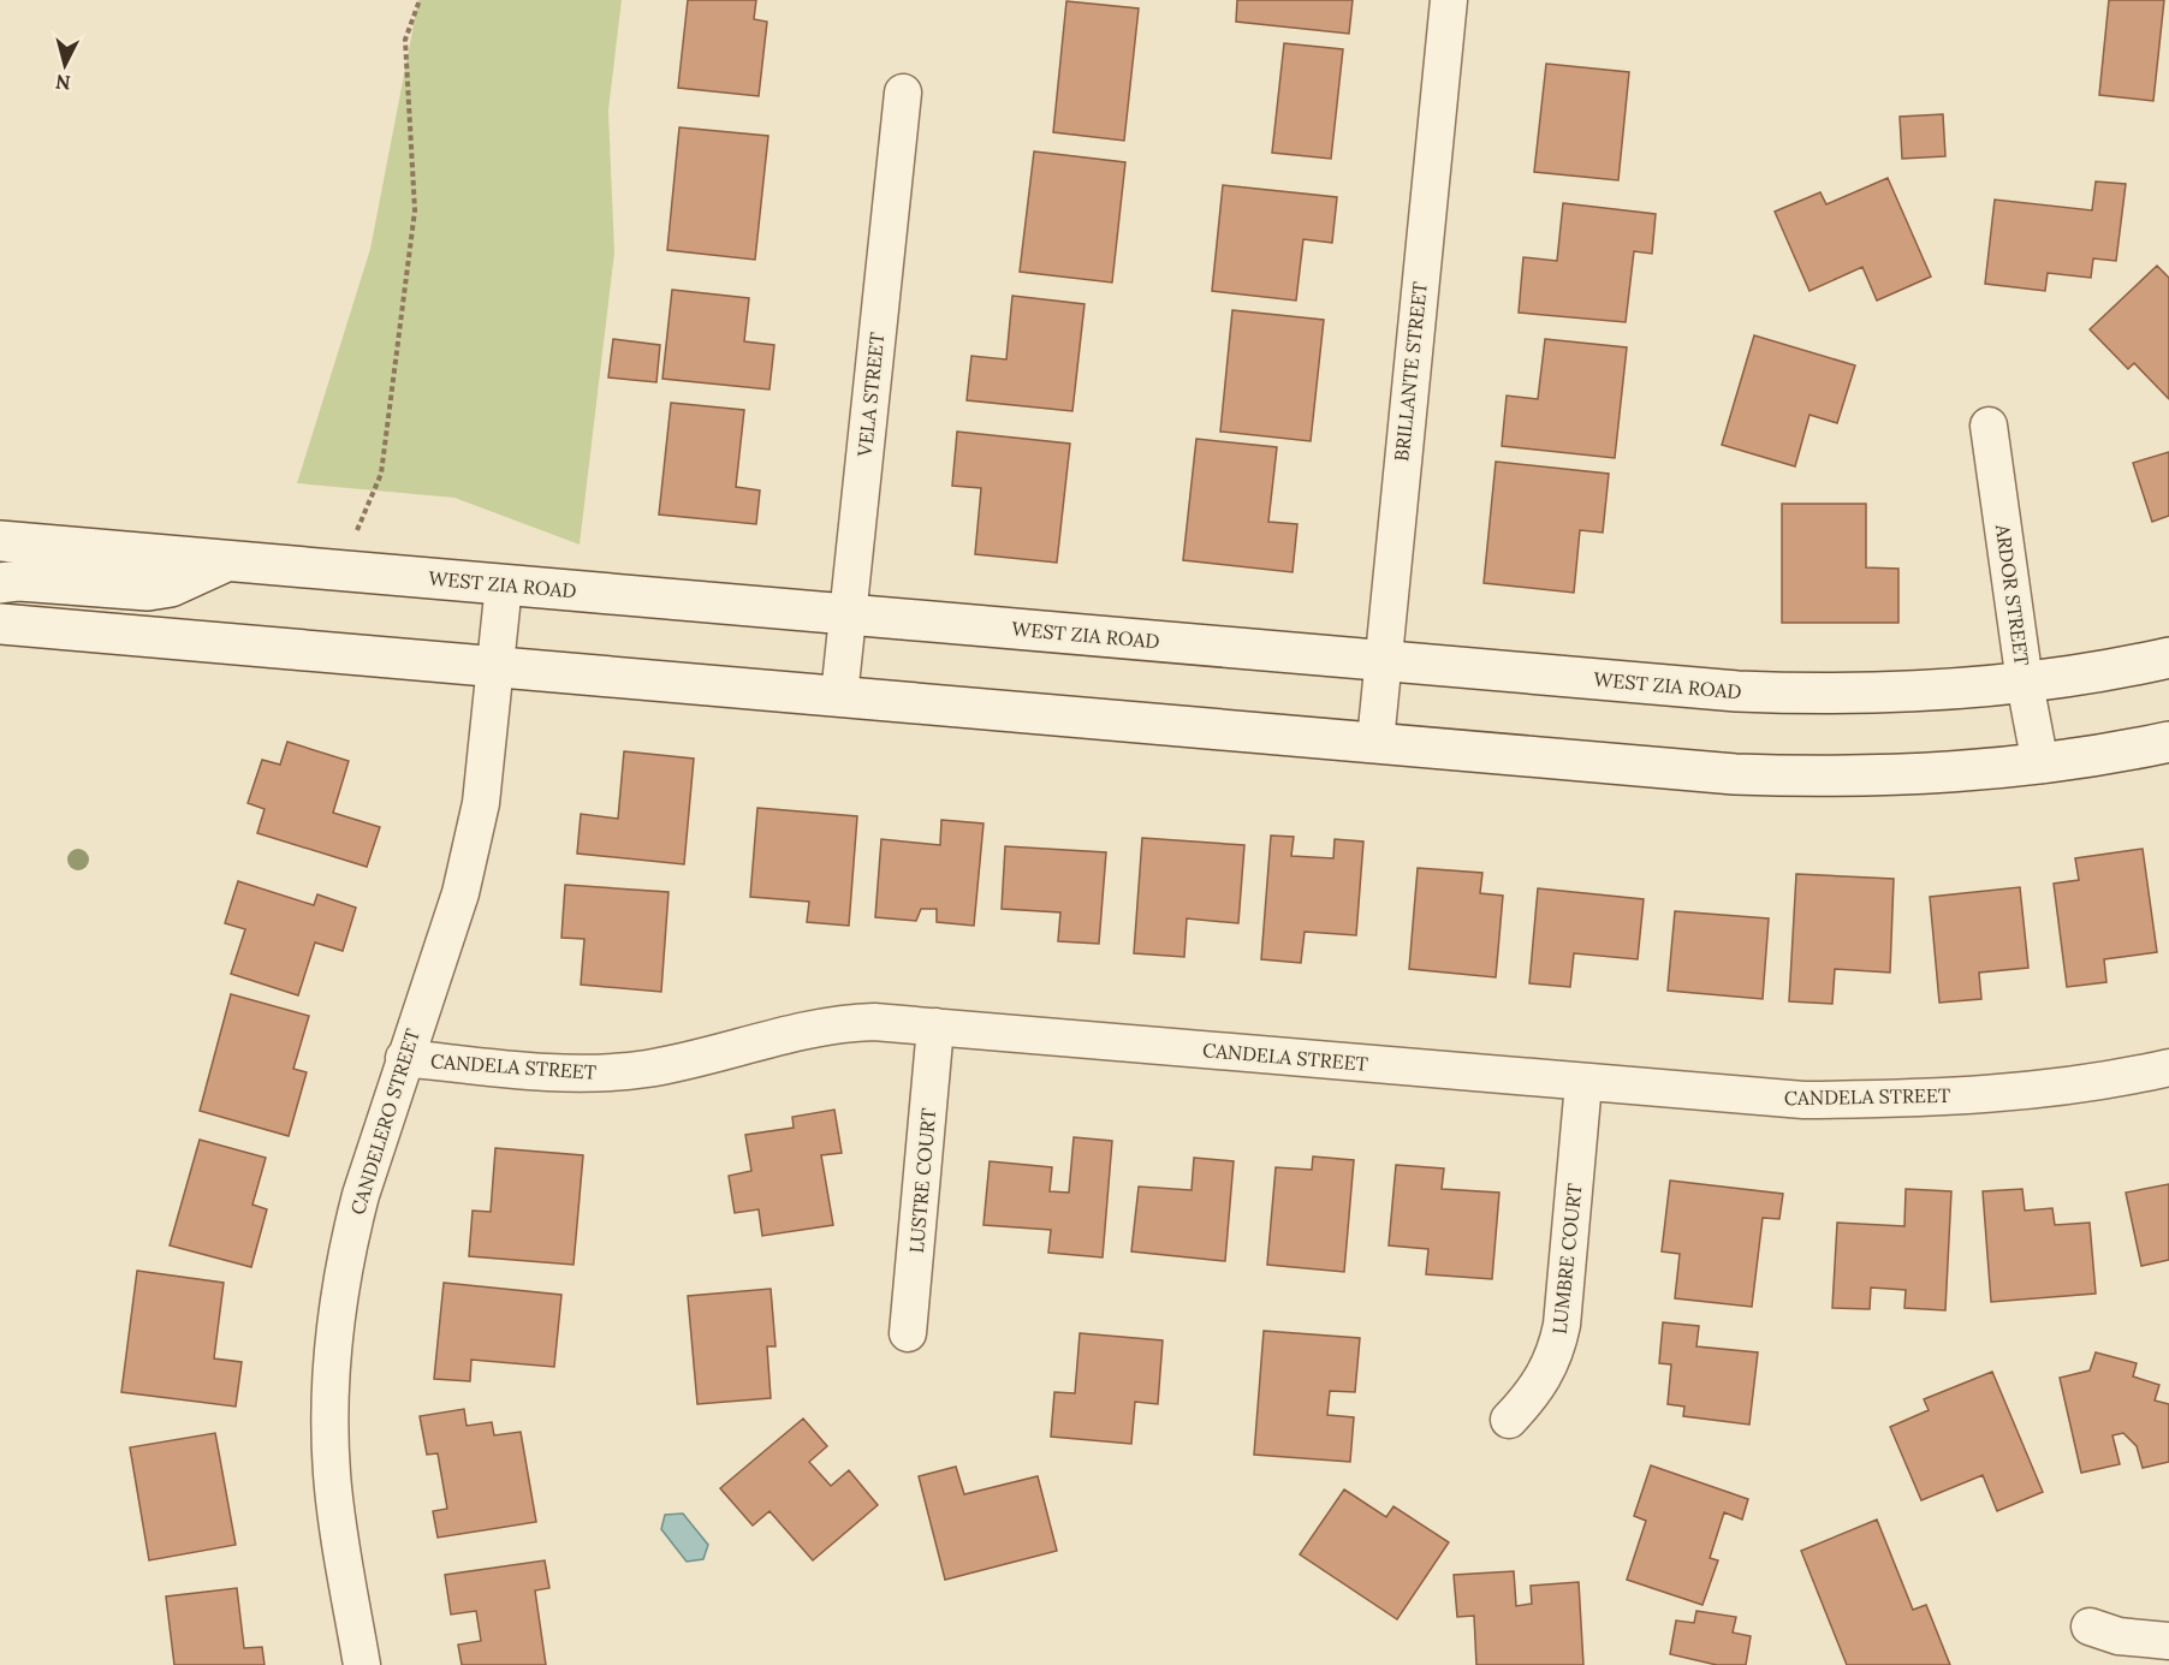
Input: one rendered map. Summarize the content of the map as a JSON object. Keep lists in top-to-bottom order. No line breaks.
{"streets":{"main road":["WEST ZIA ROAD"],"street":["BRILLANTE STREET","VELA STREET","ARDOR STREET","CANDELA STREET","CANDELERO STREET","LUSTRE COURT","LUMBRE COURT"]},"crossings":[["BRILLANTE STREET","WEST ZIA ROAD"],["VELA STREET","WEST ZIA ROAD"],["WEST ZIA ROAD","ARDOR STREET"],["WEST ZIA ROAD","CANDELERO STREET"],["CANDELA STREET","CANDELERO STREET"],["CANDELA STREET","LUSTRE COURT"],["CANDELA STREET","LUMBRE COURT"]],"north":"bottom"}
